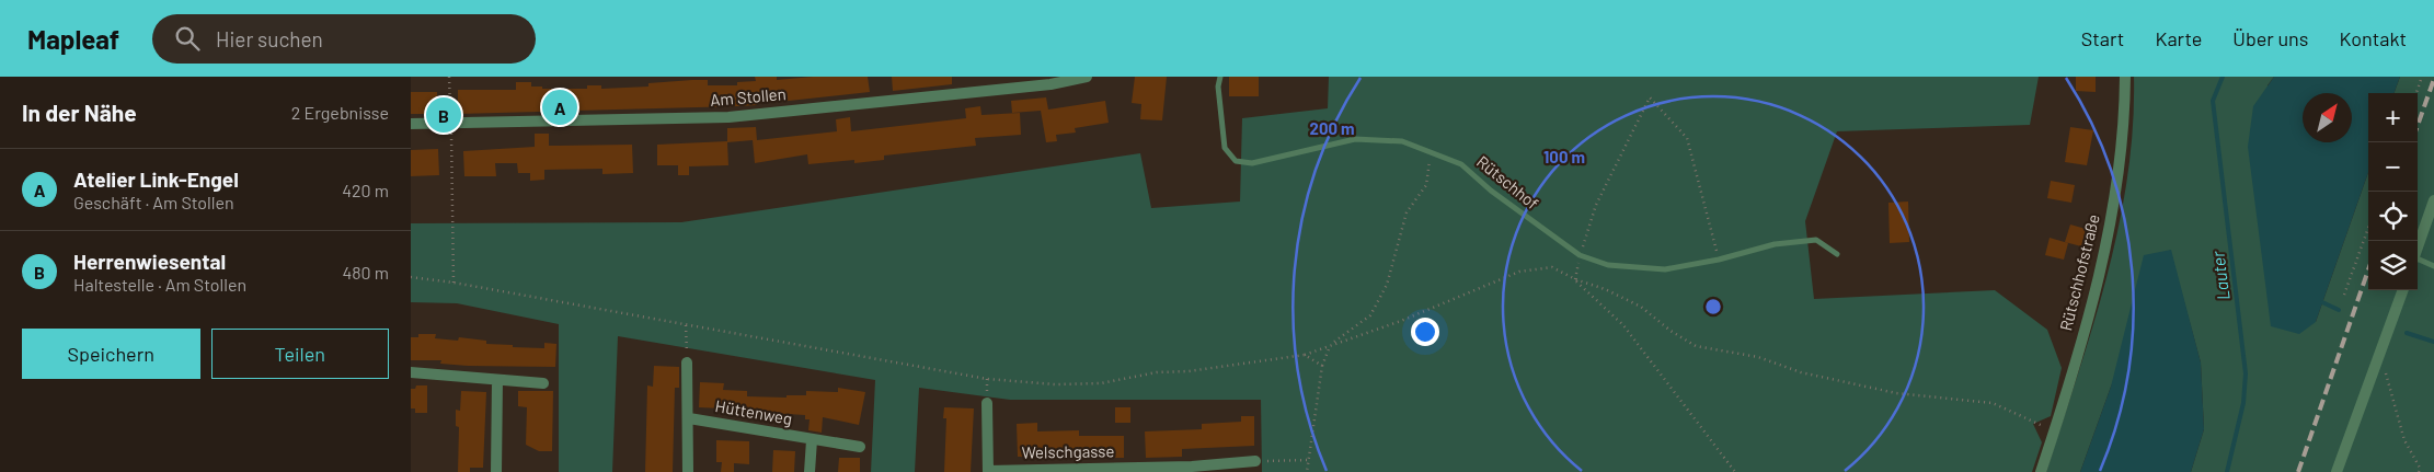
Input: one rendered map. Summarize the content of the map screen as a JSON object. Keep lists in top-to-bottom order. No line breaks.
{"streets":{"street":["Am Stollen","Rütschhofstraße","Hüttenweg","Welschgasse"],"lane":["Rütschhof"]},"water":["Lauter"],"north":"top right","page":{"header":"Mapleaf","search":"Hier suchen","nav":["Start","Karte","Über uns","Kontakt"],"heading":["In der Nähe","2 Ergebnisse"],"pins":["A","B"],"map_buttons":["+","−"],"list":[{"mark":"A","name":"Atelier Link-Engel","note":"Geschäft · Am Stollen","value":"420 m"},{"mark":"B","name":"Herrenwiesental","note":"Haltestelle · Am Stollen","value":"480 m"}],"buttons":["Speichern","Teilen"]},"rings":["200 m","100 m"]}
